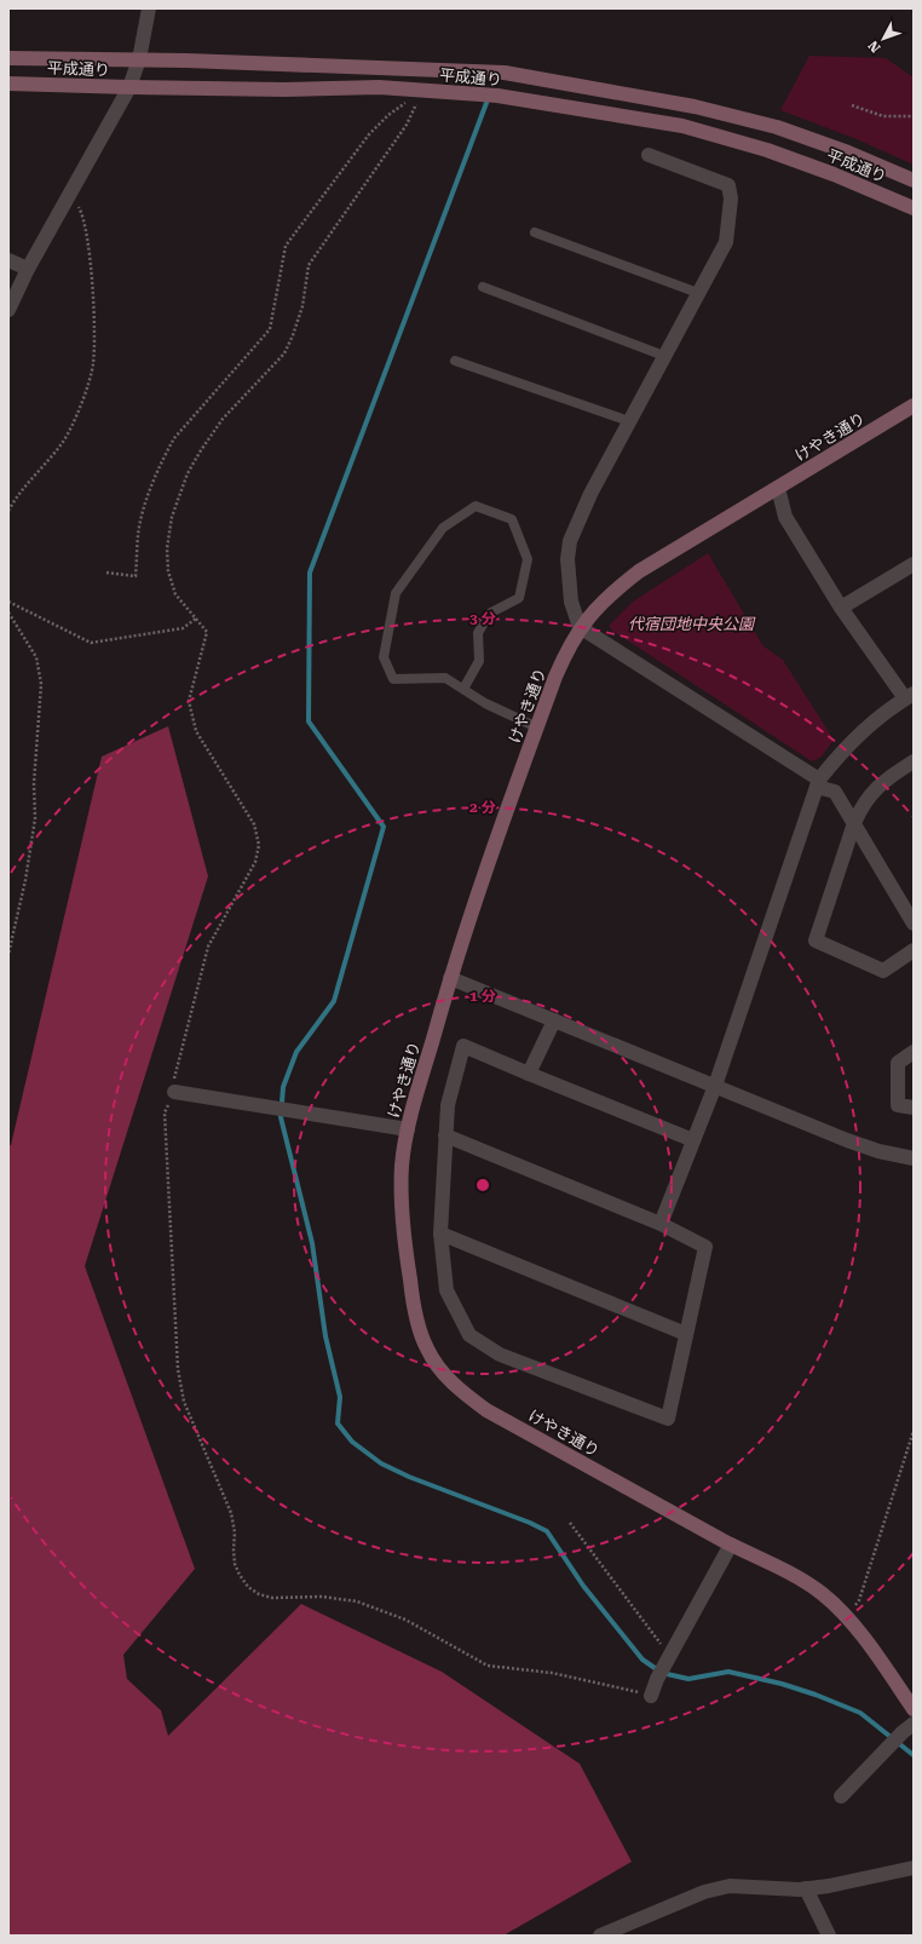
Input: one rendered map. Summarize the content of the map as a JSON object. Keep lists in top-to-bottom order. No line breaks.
{"streets":{"street":["平成通り","けやき通り"]},"parks":["代宿団地中央公園"],"north":"bottom left","rings":["3 分","2 分","1 分"]}
